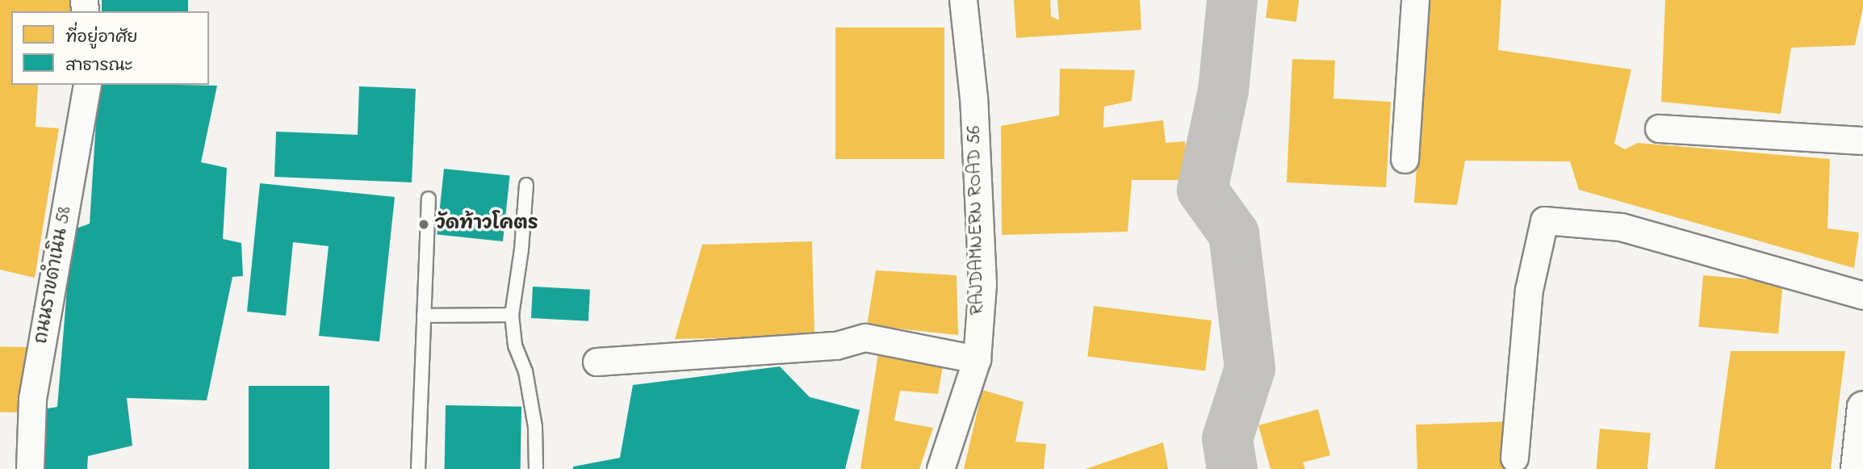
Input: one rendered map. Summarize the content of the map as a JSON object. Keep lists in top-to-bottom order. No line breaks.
{"streets":{"street":["RAJDAMNERN ROAD 56","ถนนราขดำเนิน 58"]},"places":["วัดท้าวโคตร"],"legend":["ที่อยู่อาศัย","สาธารณะ"]}
